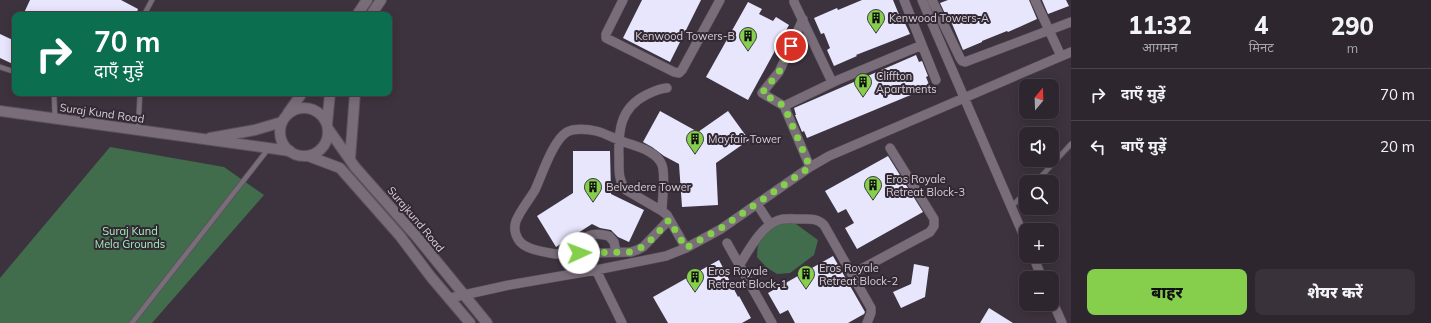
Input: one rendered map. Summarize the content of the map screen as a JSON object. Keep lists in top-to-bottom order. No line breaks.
{"streets":{"main road":["Suraj Kund Road","Surajkund Road"]},"crossings":[["Suraj Kund Road","Surajkund Road"]],"parks":["Suraj Kund Mela Grounds"],"places":{"building":["Kenwood Towers-A","Kenwood Towers-B","Cliffton Apartments","Mayfair Tower","Eros Royale Retreat Block-3","Belvedere Tower","Eros Royale Retreat Block-2","Eros Royale Retreat Block-1"]},"north":"top","page":{"eta":["11:32","आगमन","4","मिनट","290","m"],"turn":["70 m","दाएँ मुड़ें"],"list":[{"name":"दाएँ मुड़ें","value":"70 m"},{"name":"बाएँ मुड़ें","value":"20 m"}],"map_buttons":["+","−"],"buttons":["बाहर","शेयर करें"]}}
